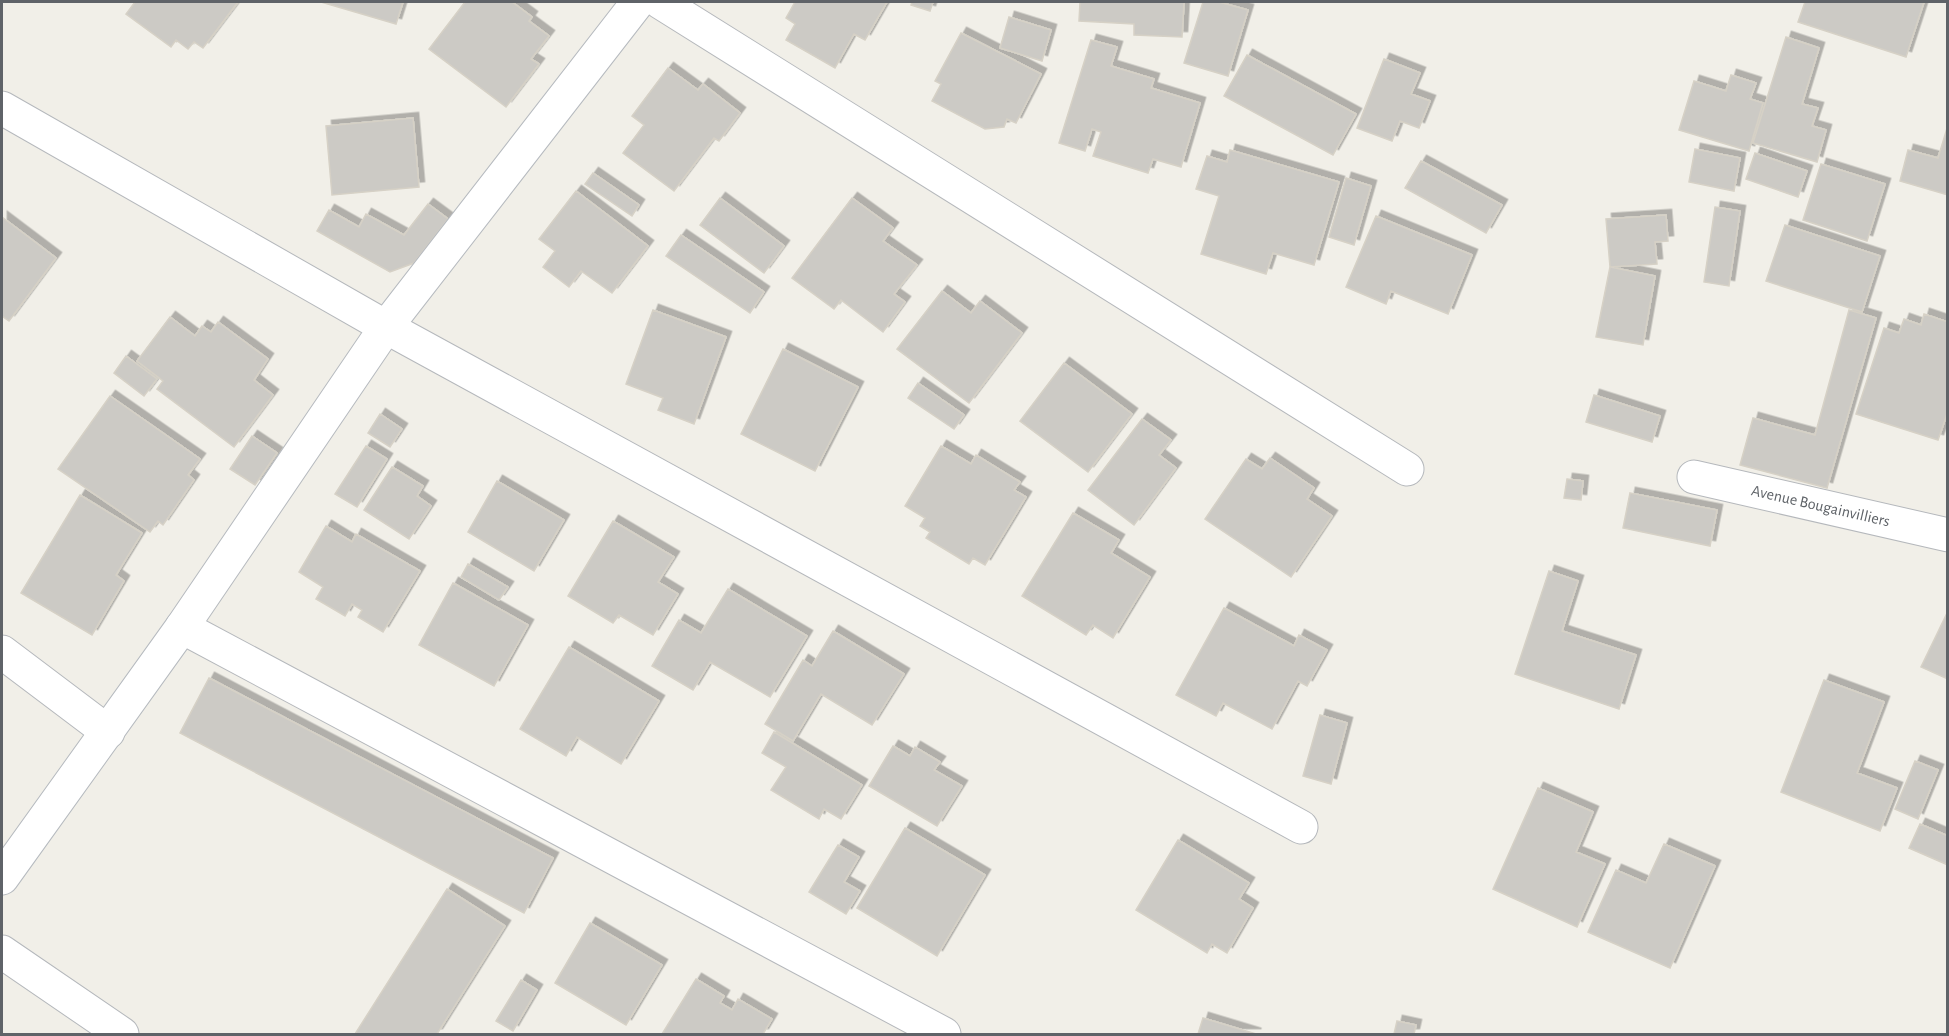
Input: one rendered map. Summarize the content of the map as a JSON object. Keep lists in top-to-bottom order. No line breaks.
{"streets":{"street":["Avenue Bougainvilliers"]}}
